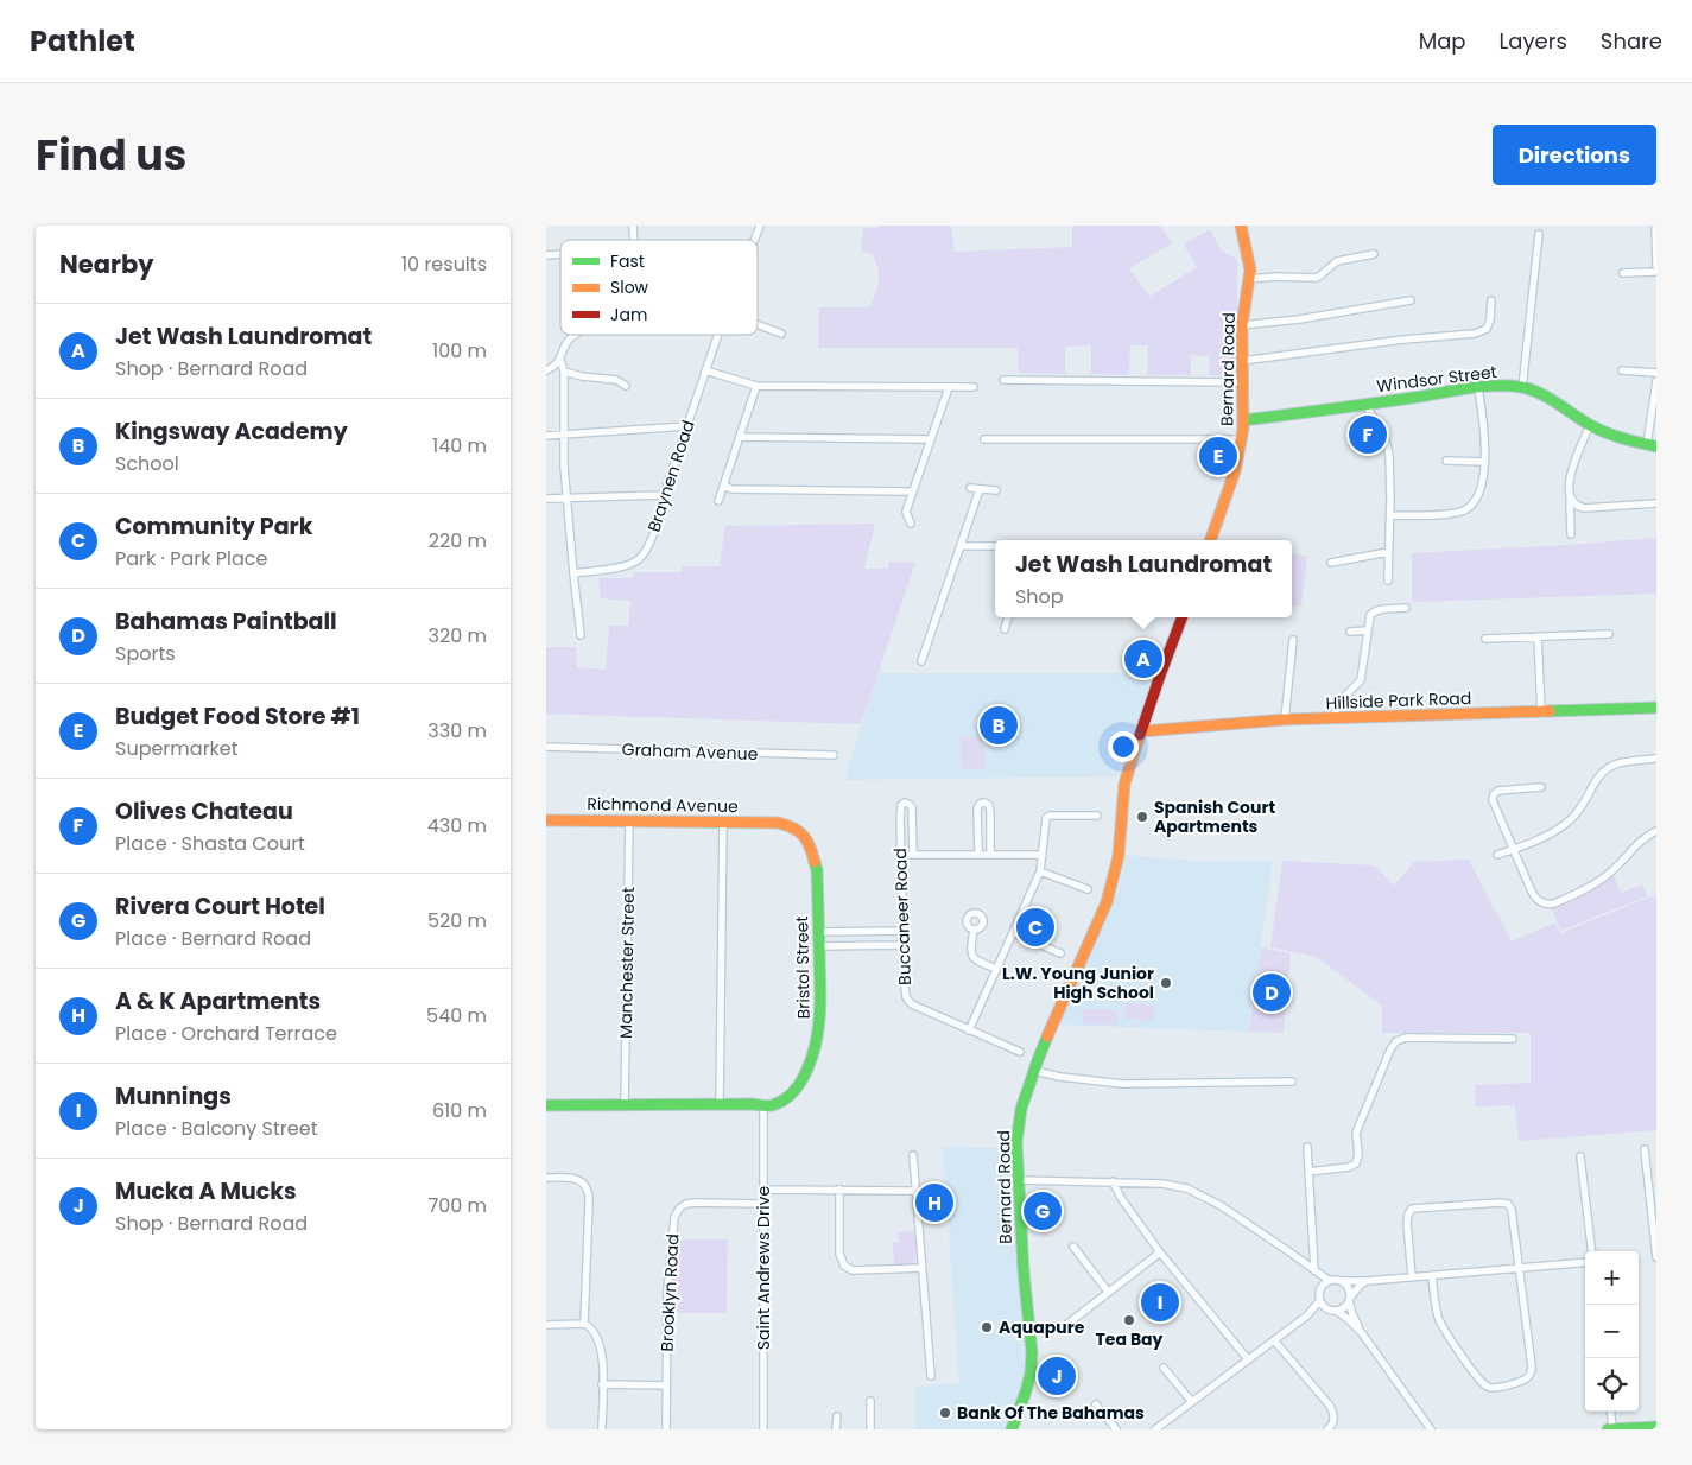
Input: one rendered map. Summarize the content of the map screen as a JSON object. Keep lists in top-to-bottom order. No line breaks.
{"streets":{"street":["Bernard Road","Windsor Street","Braynen Road","Hillside Park Road","Graham Avenue","Richmond Avenue","Buccaneer Road","Manchester Street","Bristol Street","Saint Andrews Drive","Brooklyn Road"]},"crossings":[["Bernard Road","Windsor Street"],["Bernard Road","Hillside Park Road"],["Richmond Avenue","Manchester Street"],["Richmond Avenue","Bristol Street"],["Bristol Street","Saint Andrews Drive"],["Saint Andrews Drive","Brooklyn Road"]],"places":["Spanish Court Apartments","L.W. Young Junior High School","Tea Bay","Aquapure","Bank Of The Bahamas"],"legend":["Fast","Slow","Jam"],"page":{"header":"Pathlet","nav":["Map","Layers","Share"],"title":"Find us","buttons":"Directions","heading":["Nearby","10 results"],"list":[{"mark":"A","name":"Jet Wash Laundromat","note":"Shop · Bernard Road","value":"100 m"},{"mark":"B","name":"Kingsway Academy","note":"School","value":"140 m"},{"mark":"C","name":"Community Park","note":"Park · Park Place","value":"220 m"},{"mark":"D","name":"Bahamas Paintball","note":"Sports","value":"320 m"},{"mark":"E","name":"Budget Food Store #1","note":"Supermarket","value":"330 m"},{"mark":"F","name":"Olives Chateau","note":"Place · Shasta Court","value":"430 m"},{"mark":"G","name":"Rivera Court Hotel","note":"Place · Bernard Road","value":"520 m"},{"mark":"H","name":"A & K Apartments","note":"Place · Orchard Terrace","value":"540 m"},{"mark":"I","name":"Munnings","note":"Place · Balcony Street","value":"610 m"},{"mark":"J","name":"Mucka A Mucks","note":"Shop · Bernard Road","value":"700 m"}],"pins":["F","E","A","B","C","D","H","G","I","J"],"popup":["Jet Wash Laundromat","Shop"],"map_buttons":["+","−"]}}
